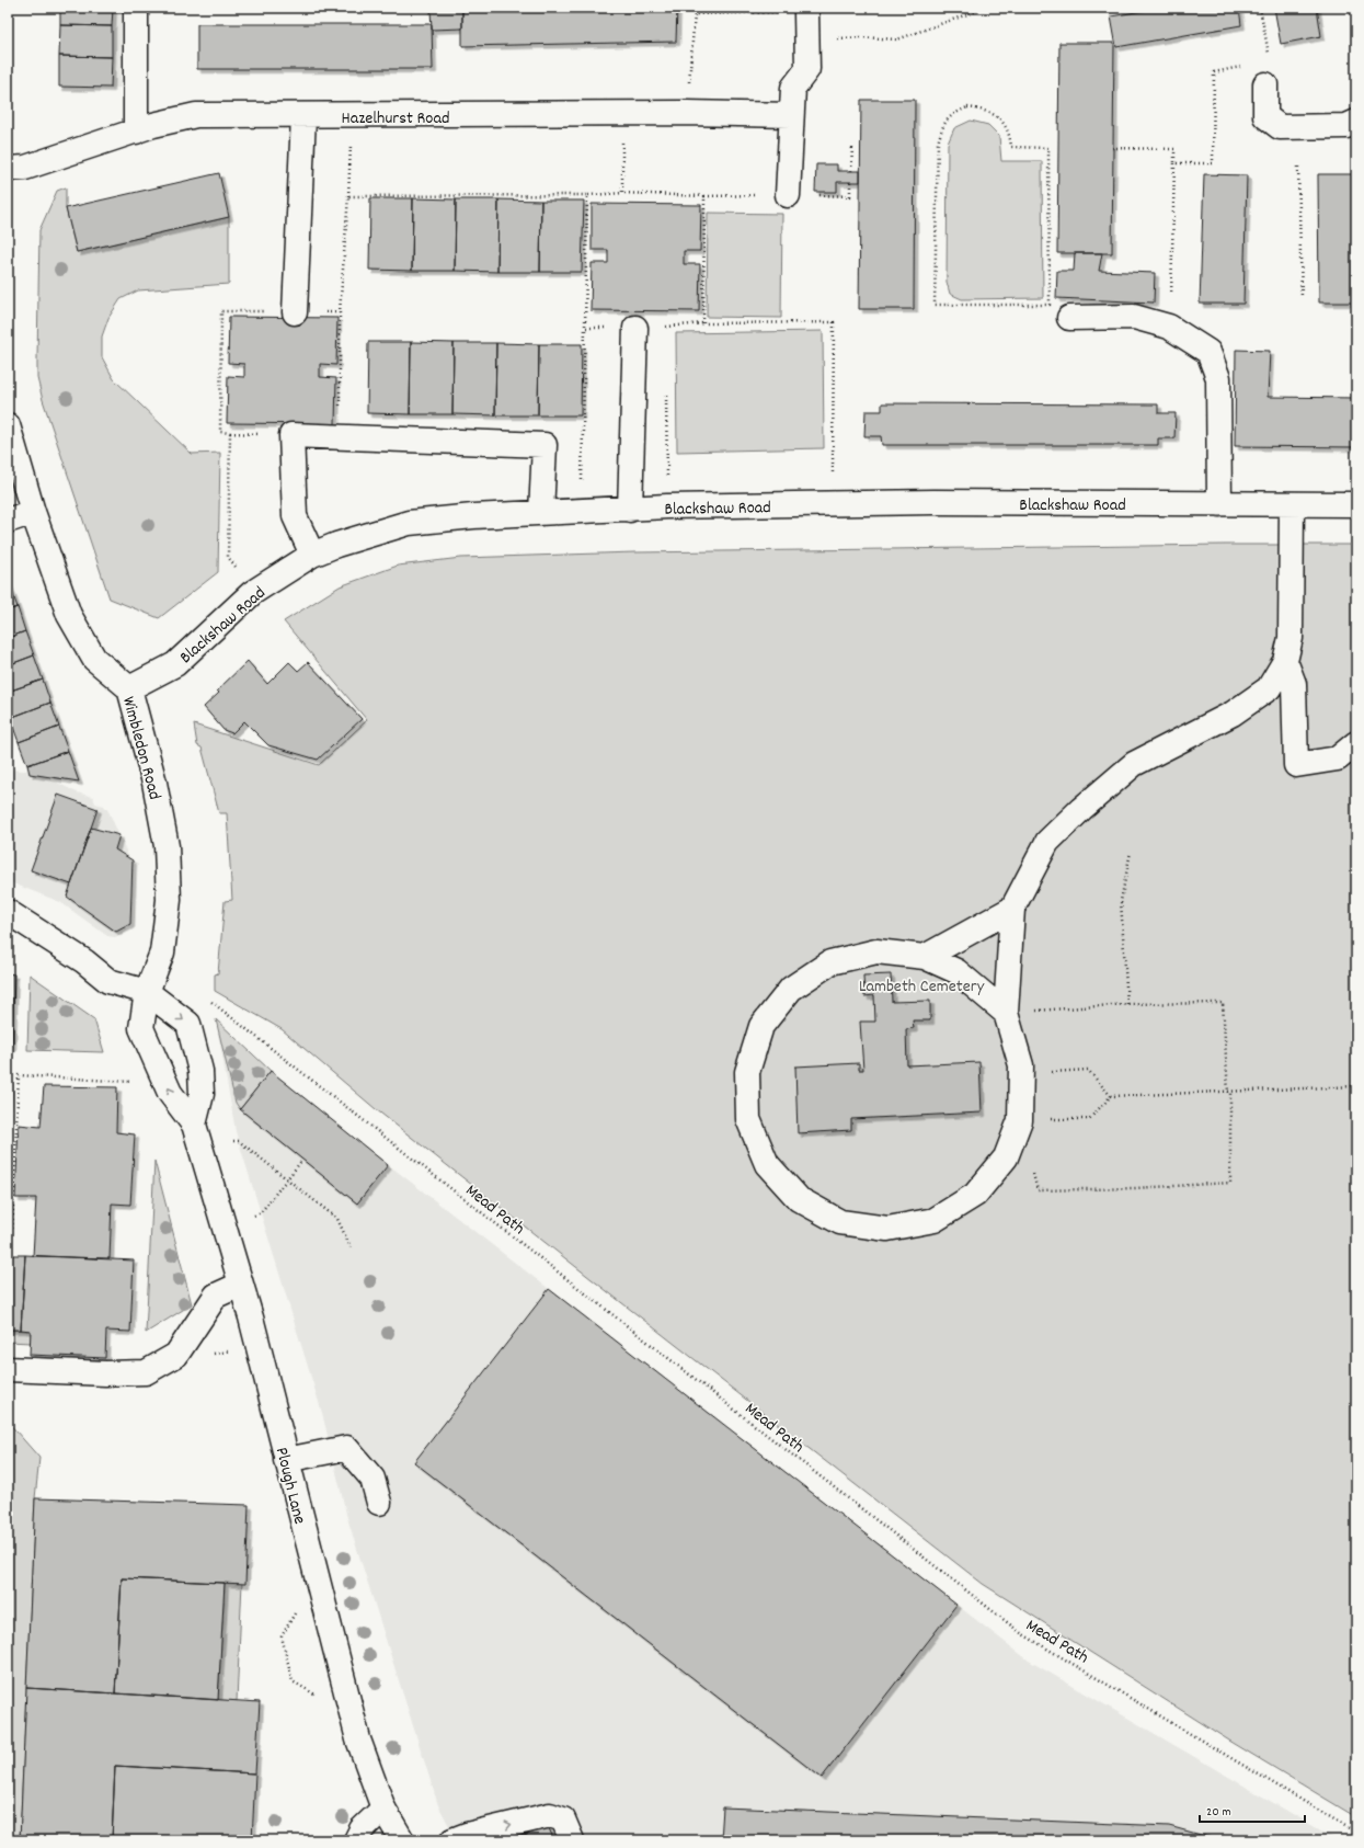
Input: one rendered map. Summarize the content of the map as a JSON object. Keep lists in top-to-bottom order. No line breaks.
{"streets":{"street":["Hazelhurst Road","Blackshaw Road","Wimbledon Road","Plough Lane"],"path":["Mead Path"]},"crossings":[["Blackshaw Road","Wimbledon Road"],["Wimbledon Road","Plough Lane"]],"parks":["Lambeth Cemetery"],"scale_bar":"20 m"}
